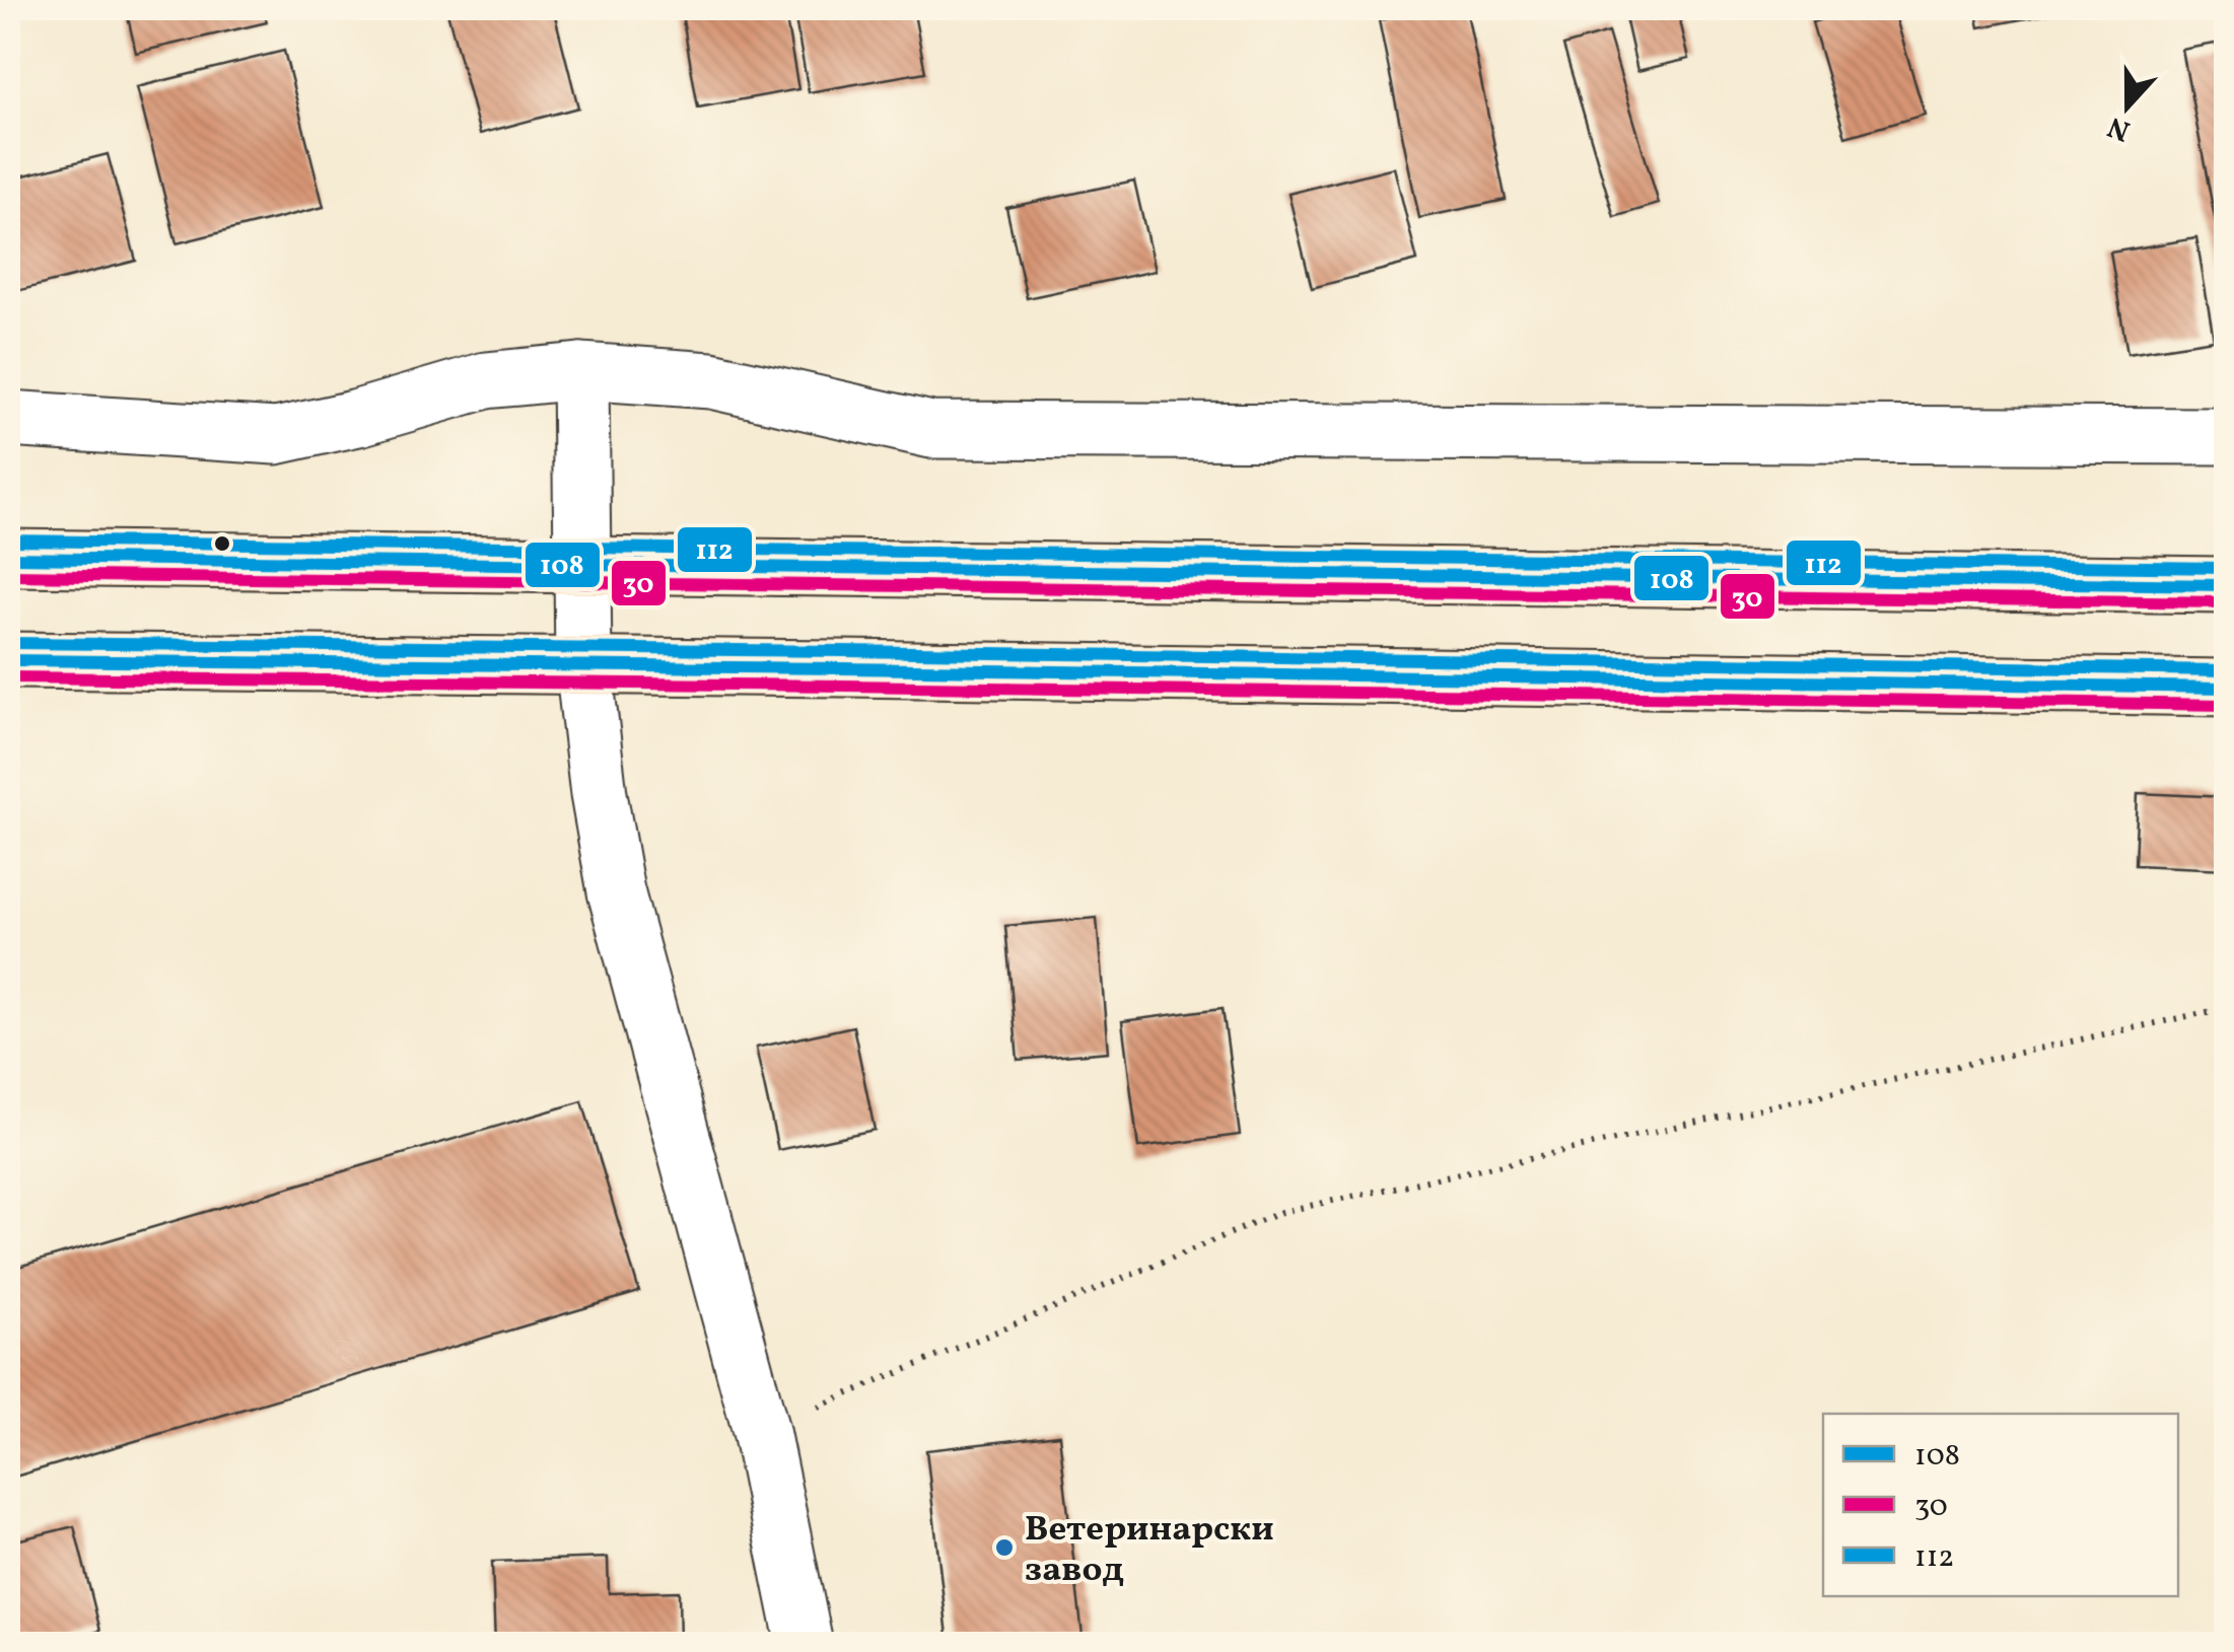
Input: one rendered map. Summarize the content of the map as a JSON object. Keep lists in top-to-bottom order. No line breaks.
{"places":["Ветеринарски завод"],"lines":["transit line 112","transit line 108","transit line 30"],"legend":["108","30","112"],"north":"bottom"}
